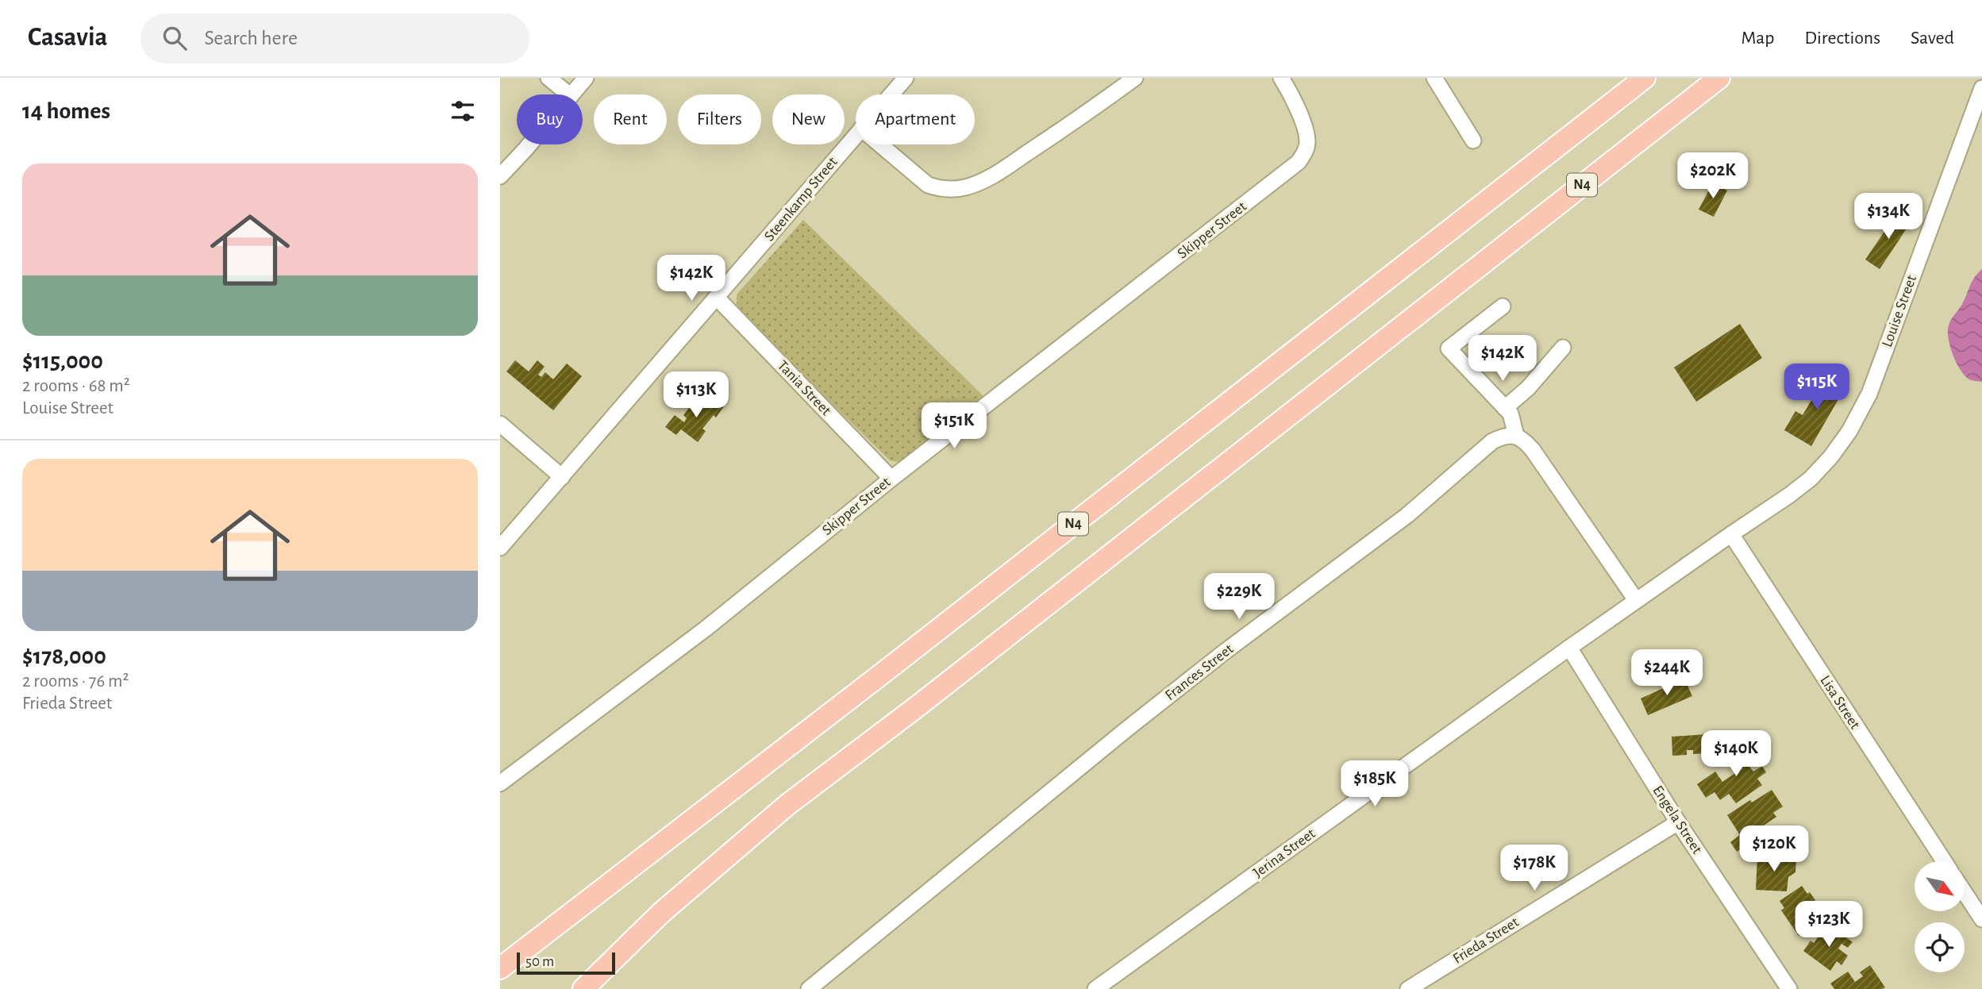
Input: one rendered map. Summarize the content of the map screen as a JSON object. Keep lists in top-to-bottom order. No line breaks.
{"streets":{"highway":["N4"],"street":["Steenkamp Street","Skipper Street","Louise Street","Tania Street","Frances Street","Lisa Street","Engela Street","Jerina Street","Frieda Street"]},"crossings":[["Steenkamp Street","Tania Street"],["Skipper Street","Tania Street"],["Louise Street","Lisa Street"],["Louise Street","Jerina Street"],["Engela Street","Jerina Street"],["Engela Street","Frieda Street"]],"scale_bar":"50 m","north":"bottom right","page":{"header":"Casavia","search":"Search here","nav":["Map","Directions","Saved"],"heading":"14 homes","chip":["Buy","Rent","Filters","New","Apartment"],"list":[{"name":"$115,000","note":"2 rooms · 68 m² · Louise Street"},{"name":"$178,000","note":"2 rooms · 76 m² · Frieda Street"}],"price":["$202K","$134K","$142K","$142K","$115K","$113K","$151K","$229K","$244K","$140K","$185K","$120K","$178K","$123K"],"scale":"50 m"}}
